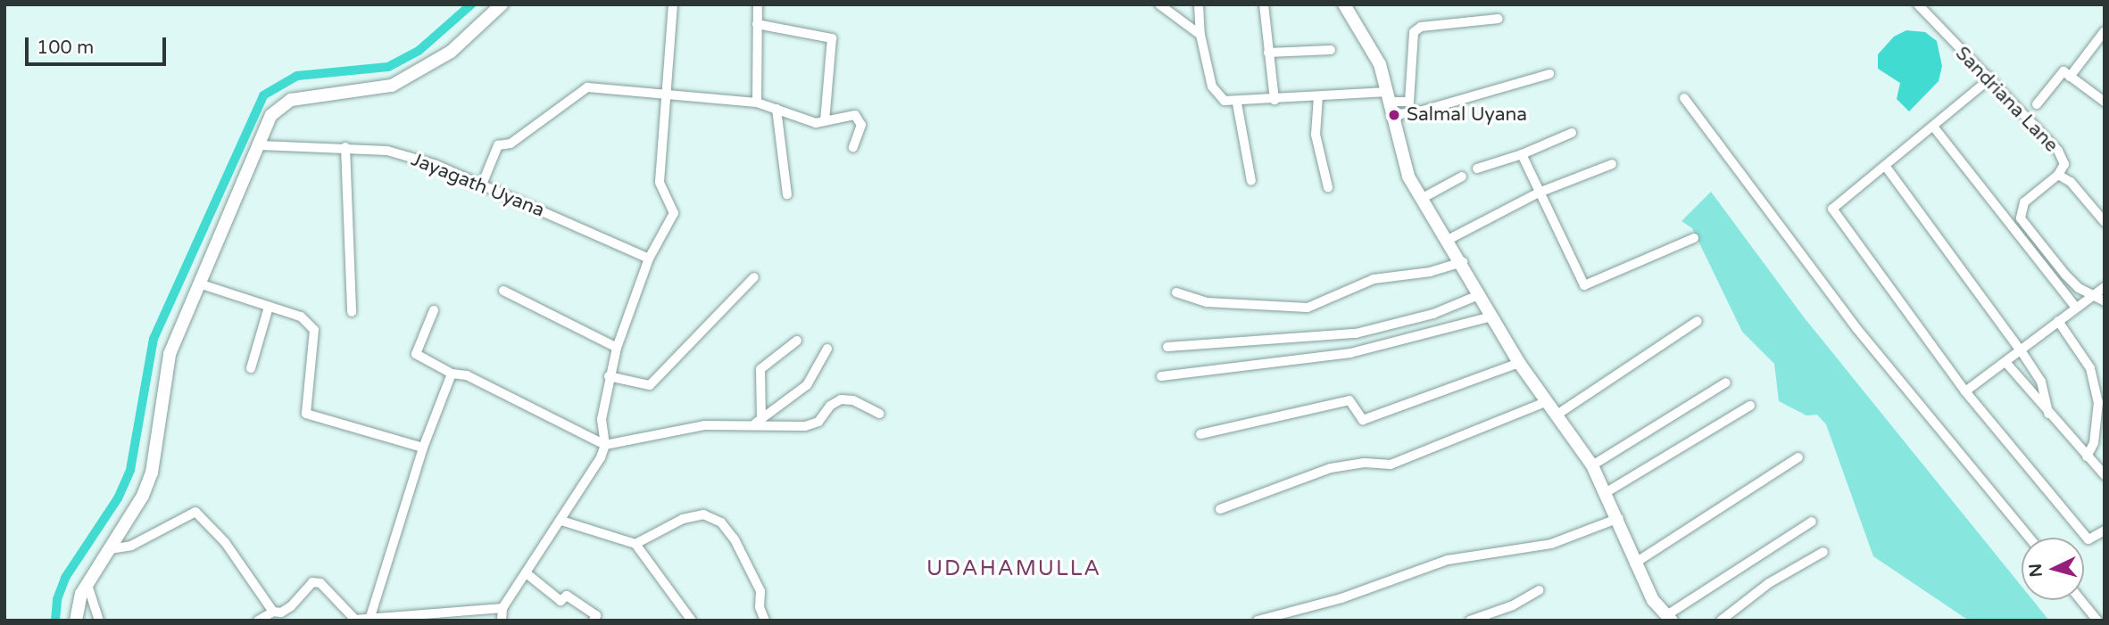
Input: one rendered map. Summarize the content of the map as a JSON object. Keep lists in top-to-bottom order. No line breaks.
{"streets":{"street":["Sandriana Lane","Jayagath Uyana"]},"districts":["UDAHAMULLA"],"places":["Salmal Uyana"],"scale_bar":"100 m","north":"left"}
